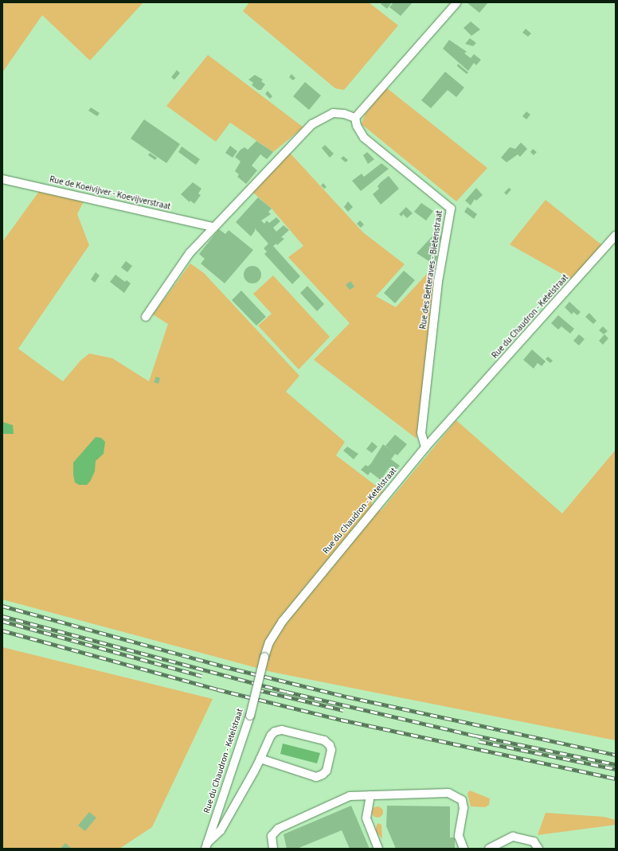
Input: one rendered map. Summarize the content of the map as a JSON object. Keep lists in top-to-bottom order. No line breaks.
{"streets":{"street":["Rue de Koeivijver - Koevijverstraat","Rue des Betteraves - Bietenstraat","Rue du Chaudron - Ketelstraat"]},"crossings":[["Rue des Betteraves - Bietenstraat","Rue du Chaudron - Ketelstraat"]]}
